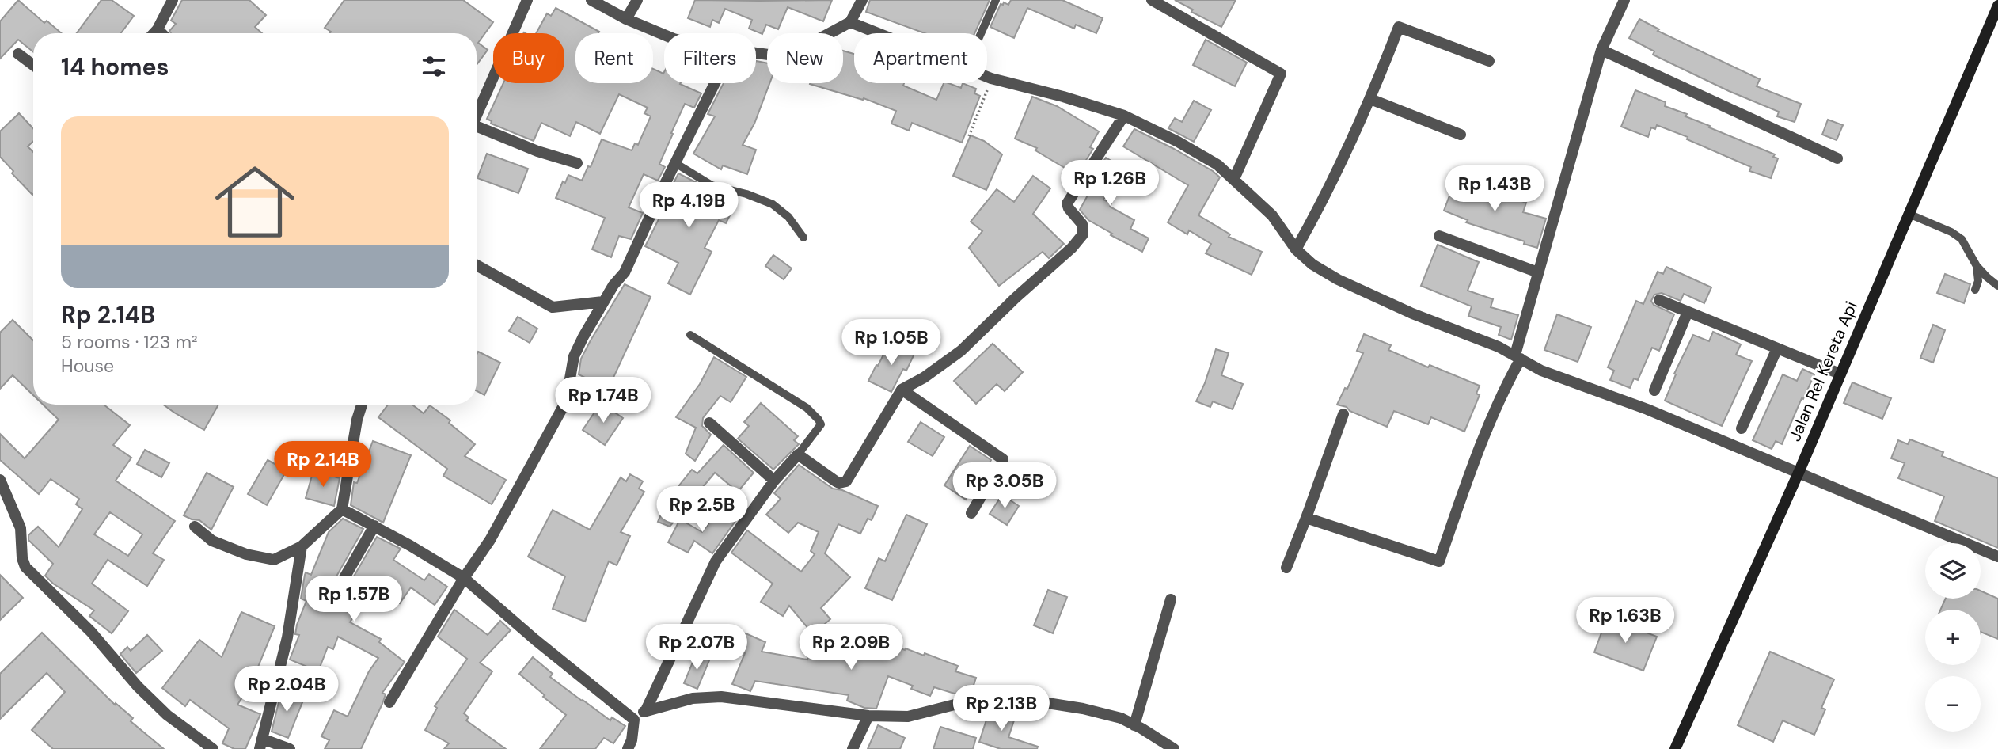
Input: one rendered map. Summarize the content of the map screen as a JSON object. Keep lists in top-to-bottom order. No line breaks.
{"streets":{"main road":["Jalan Rel Kereta Api"]},"page":{"chip":["Buy","Rent","Filters","New","Apartment"],"heading":"14 homes","list":[{"name":"Rp 2.14B","note":"5 rooms · 123 m² · House"}],"price":["Rp 1.26B","Rp 1.43B","Rp 4.19B","Rp 1.05B","Rp 1.74B","Rp 2.14B","Rp 3.05B","Rp 2.5B","Rp 1.57B","Rp 1.63B","Rp 2.07B","Rp 2.09B","Rp 2.04B","Rp 2.13B"],"map_buttons":["+","−"]}}
